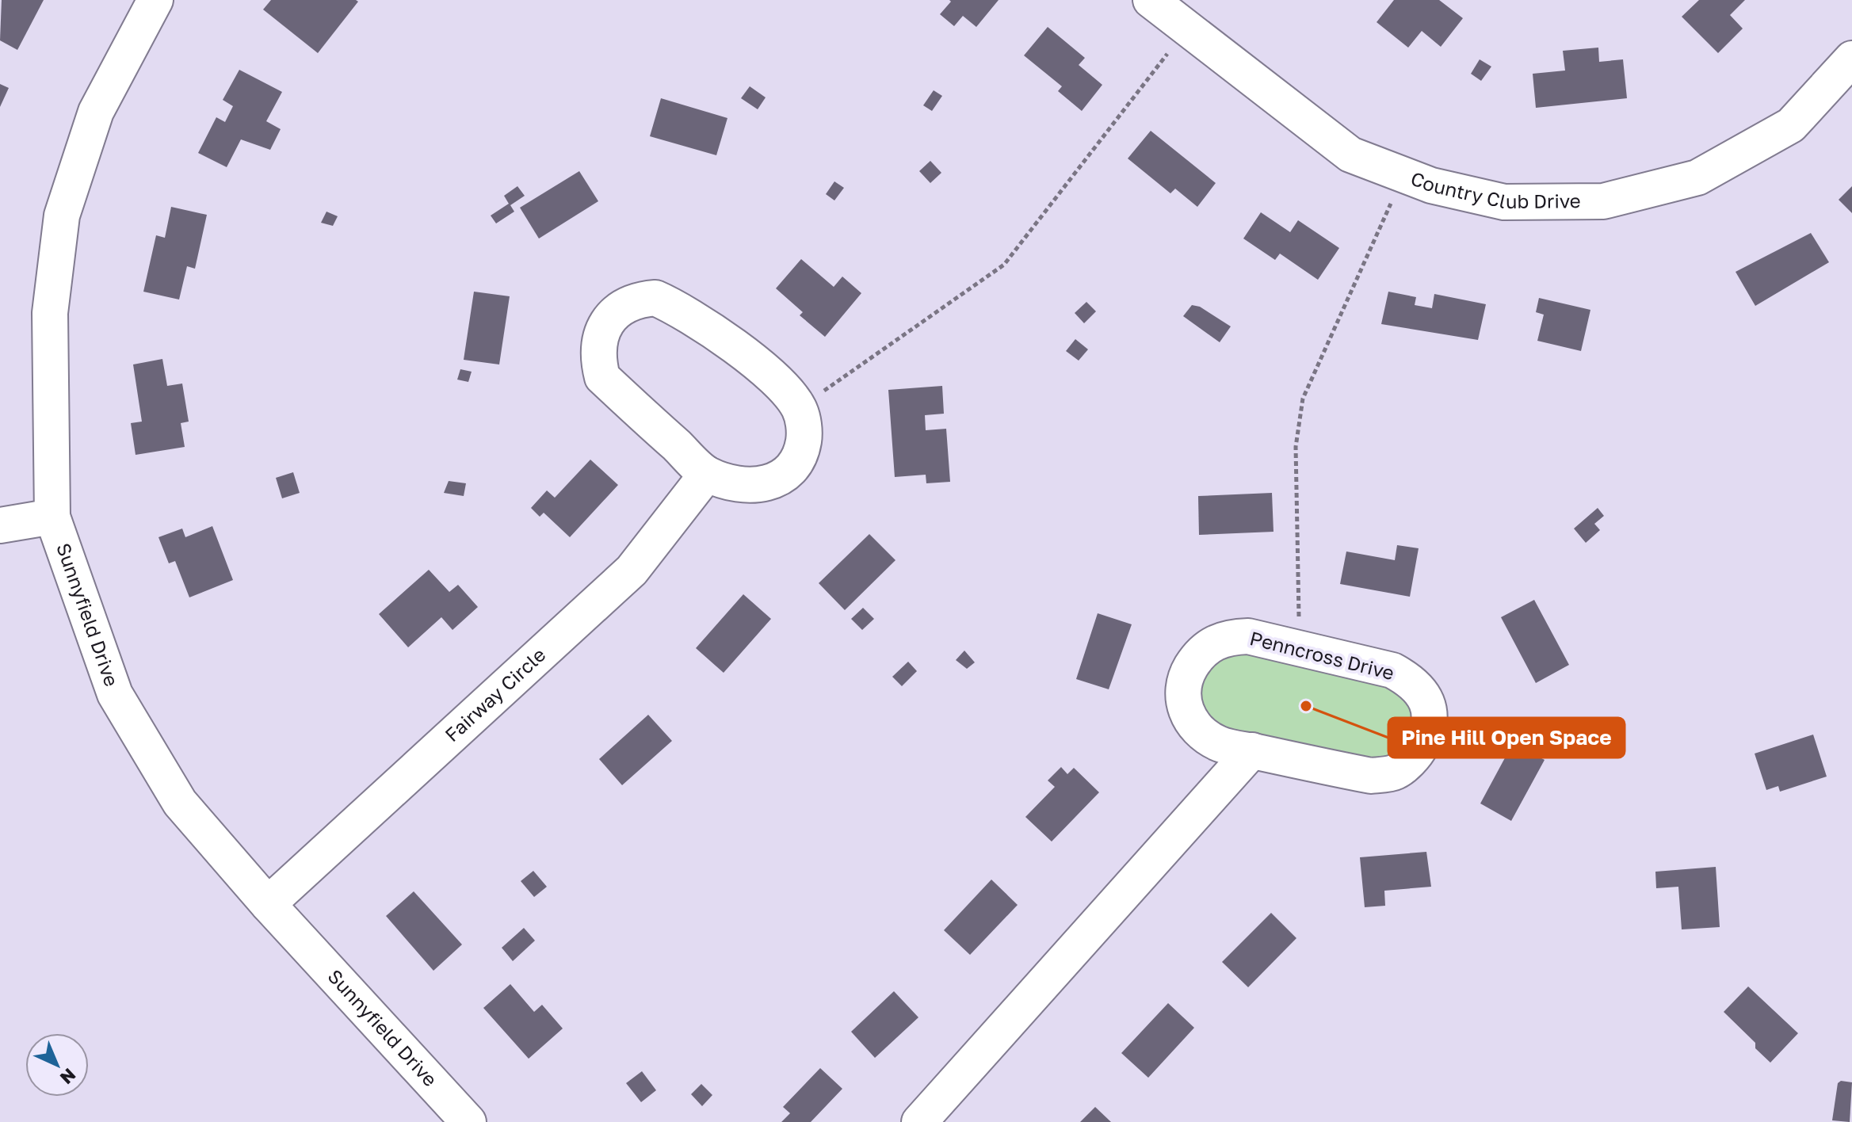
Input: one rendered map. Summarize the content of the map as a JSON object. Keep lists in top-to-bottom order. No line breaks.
{"streets":{"street":["Country Club Drive","Sunnyfield Drive","Penncross Drive","Fairway Circle"]},"crossings":[["Sunnyfield Drive","Fairway Circle"]],"places":["Pine Hill Open Space"],"north":"bottom right"}
